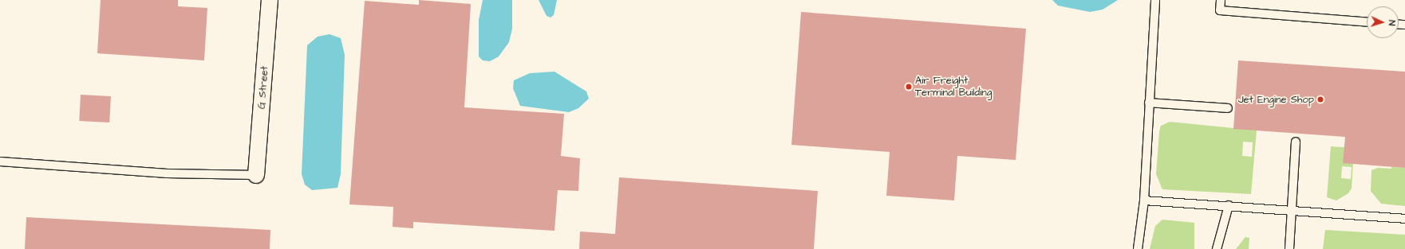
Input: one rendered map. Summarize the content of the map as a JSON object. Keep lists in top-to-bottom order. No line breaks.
{"streets":{"street":["G Street"]},"places":["Air Freight Terminal Building","Jet Engine Shop"],"north":"right"}
